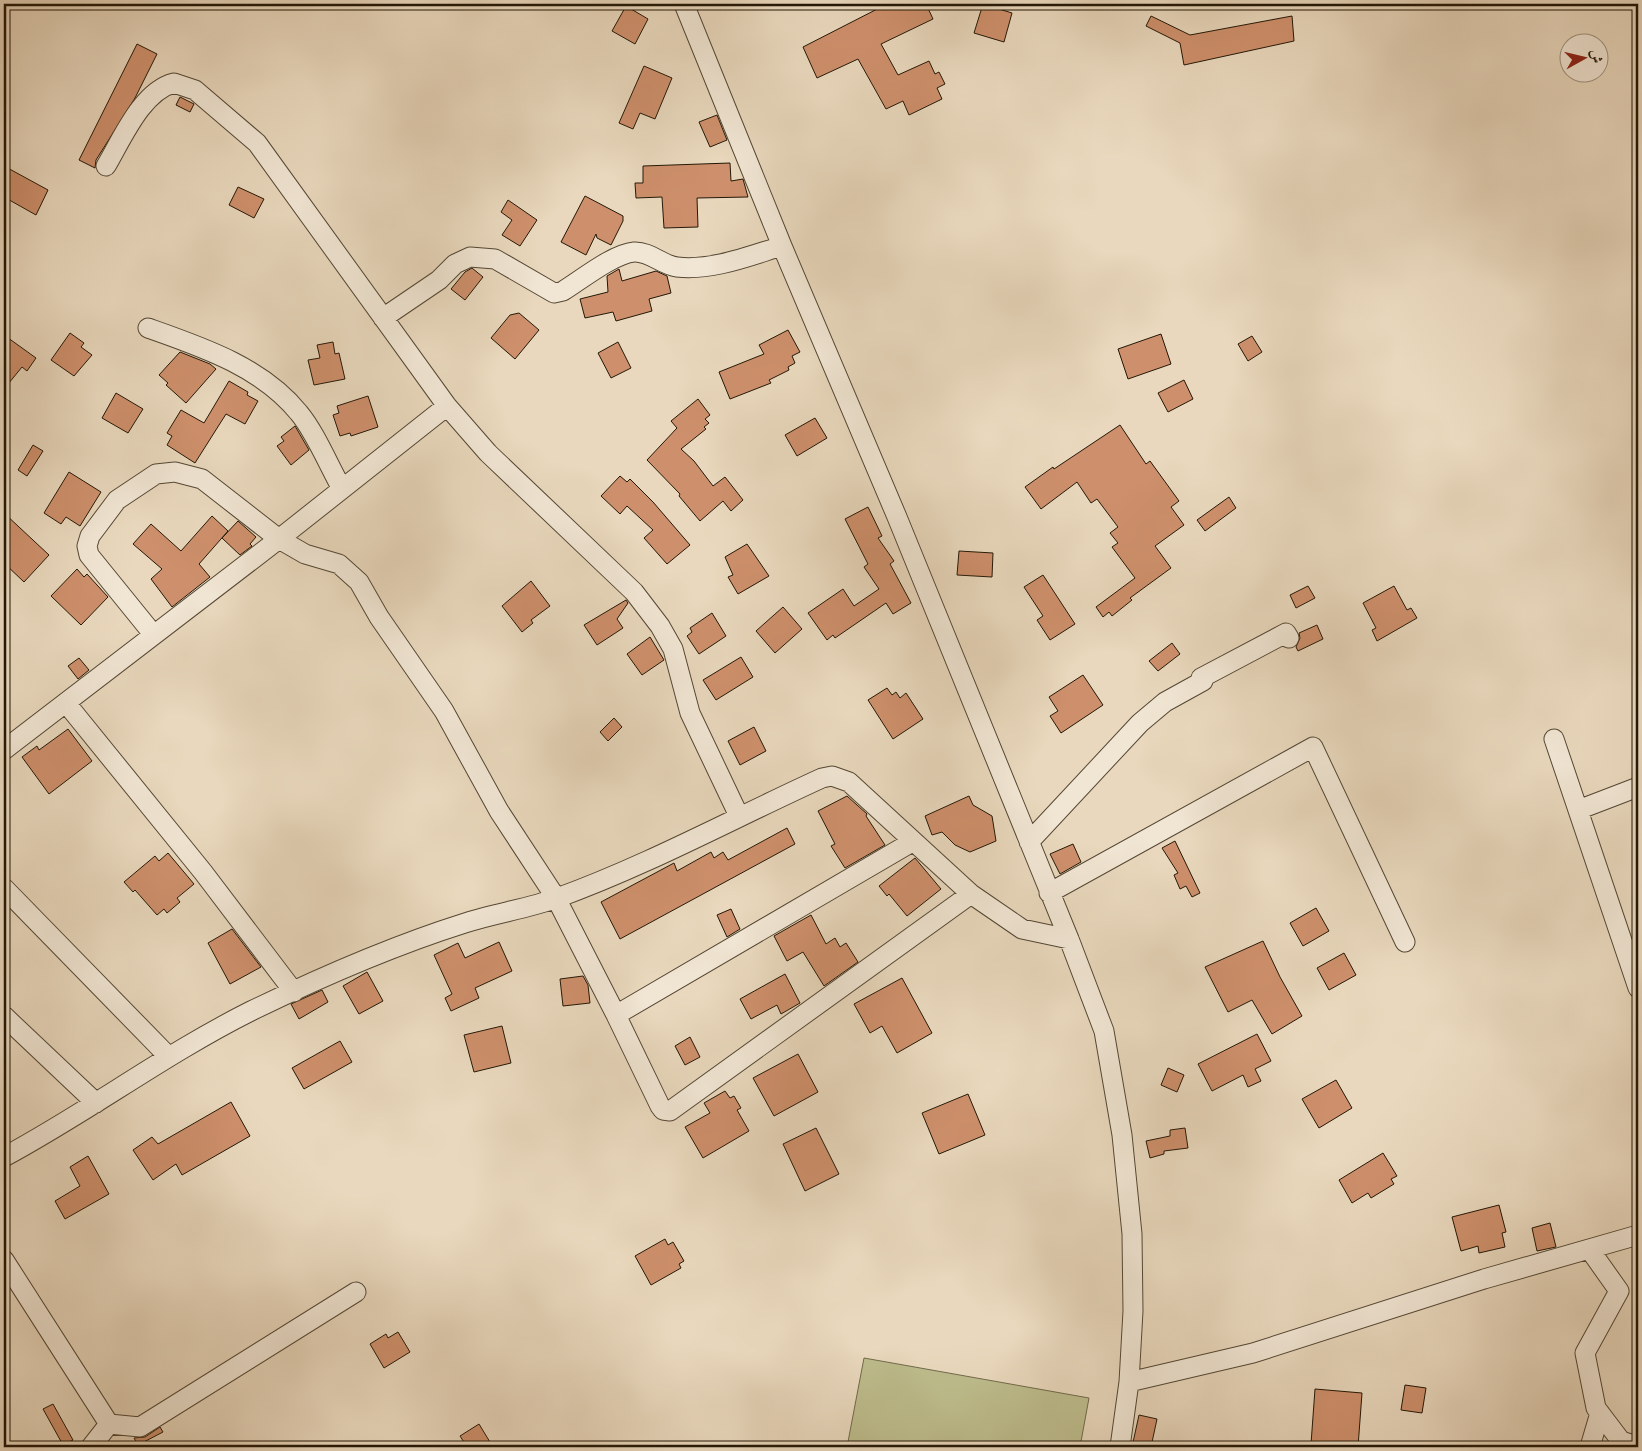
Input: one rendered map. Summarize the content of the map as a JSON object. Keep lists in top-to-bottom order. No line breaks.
{"north":"right"}
